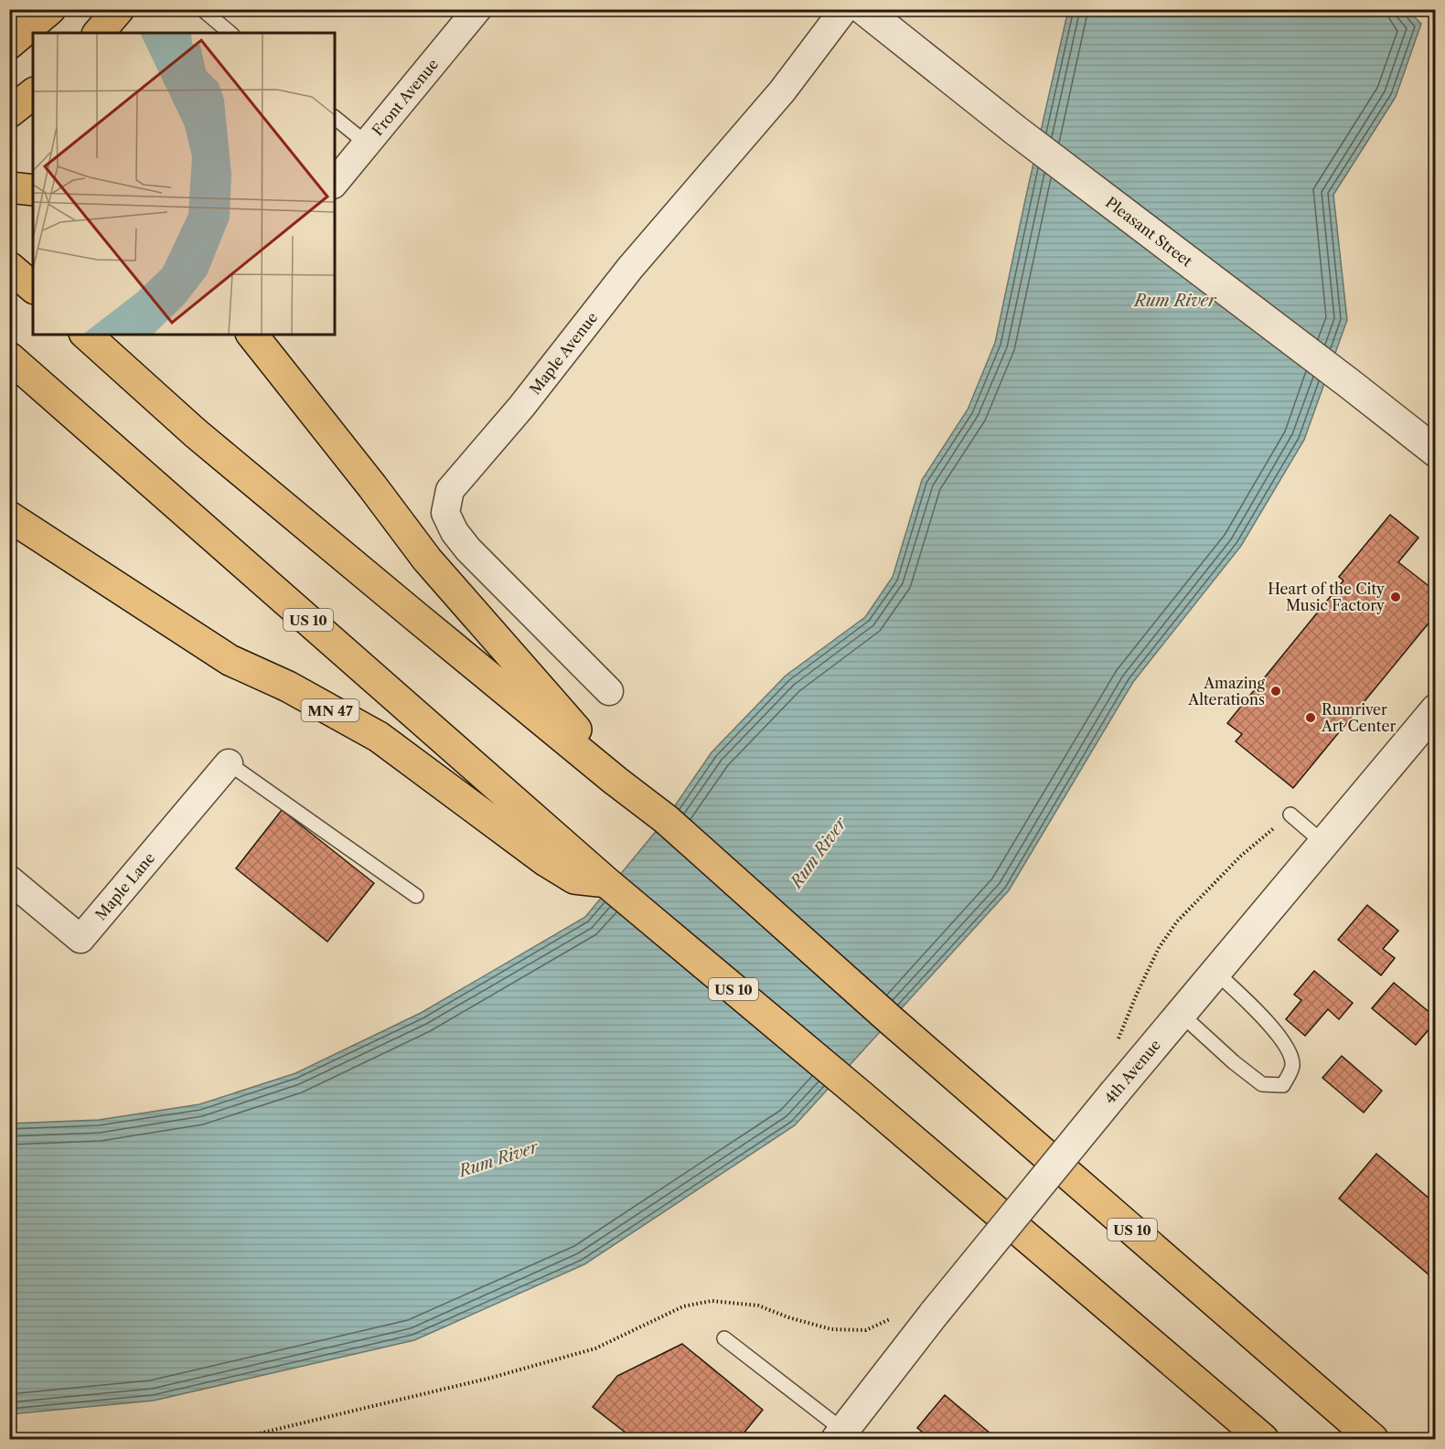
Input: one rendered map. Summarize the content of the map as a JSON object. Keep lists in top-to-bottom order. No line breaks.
{"streets":{"highway":["US 10","MN 47"],"street":["Front Avenue","Pleasant Street","Maple Avenue","Maple Lane","4th Avenue"]},"crossings":[["US 10","MN 47"]],"water":["Rum River"],"places":["Heart of the City Music Factory","Amazing Alterations","Rumriver Art Center"]}
